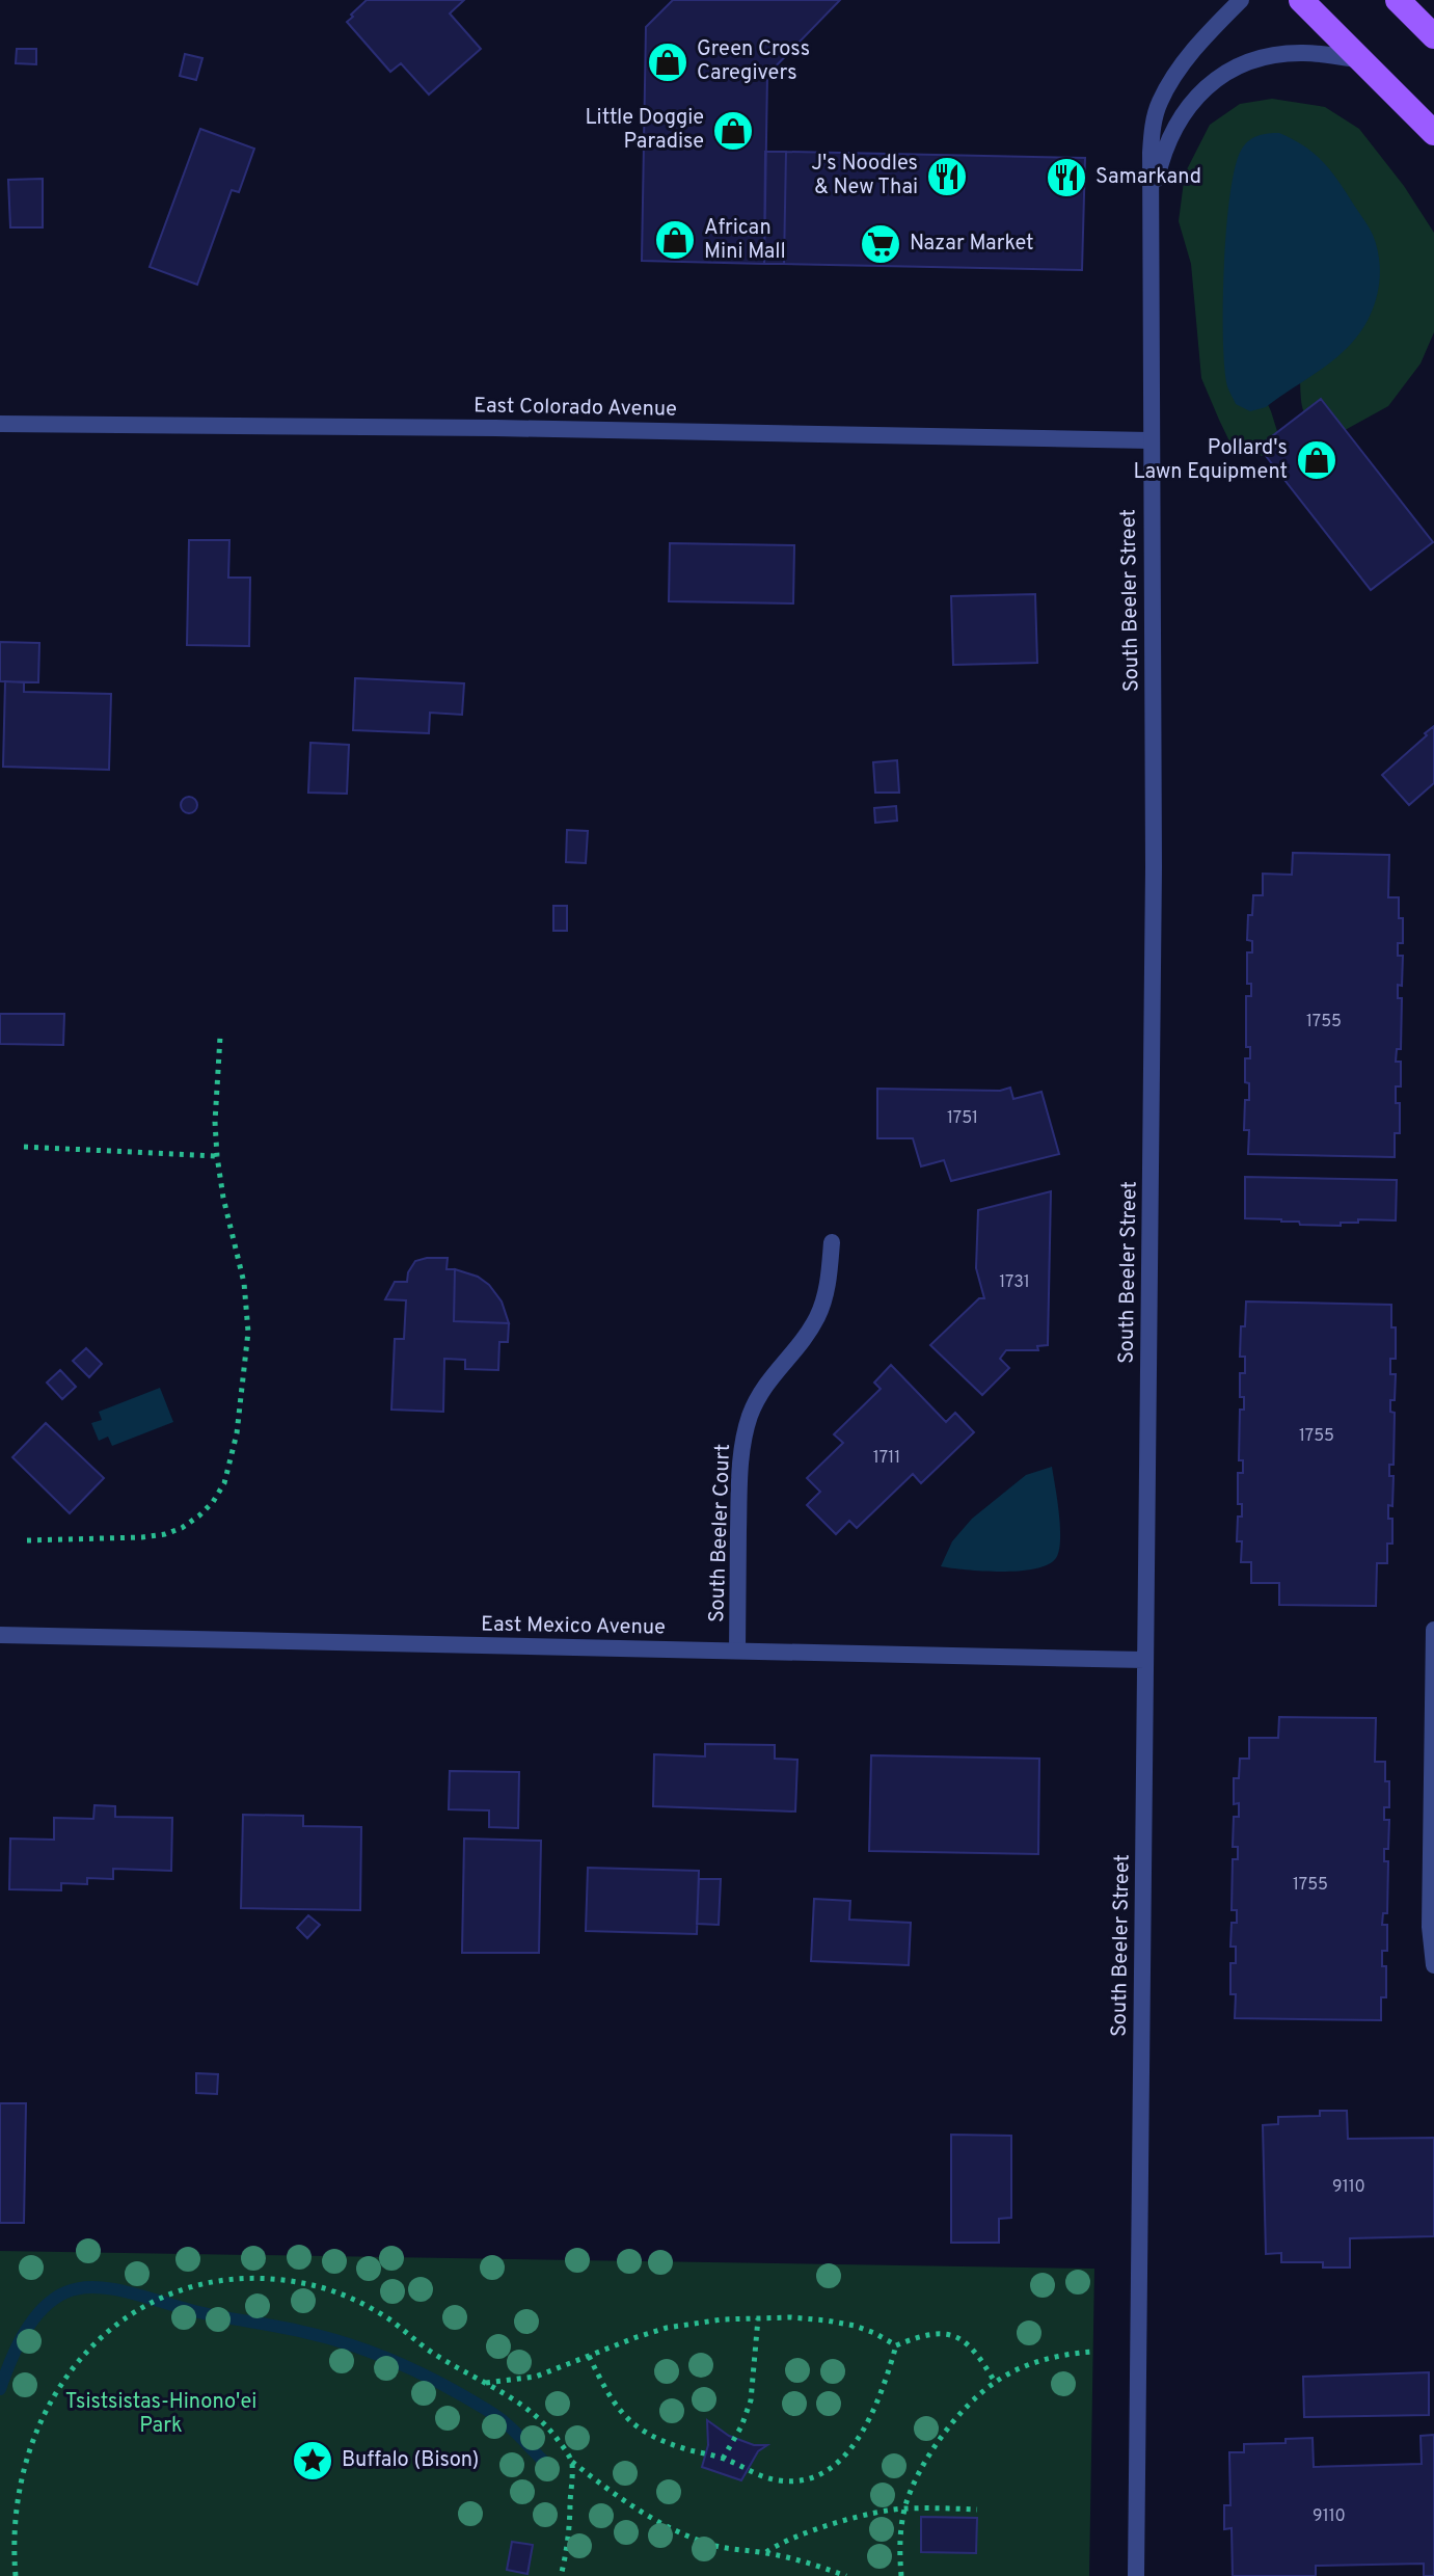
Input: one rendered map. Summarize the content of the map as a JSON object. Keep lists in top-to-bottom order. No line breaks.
{"streets":{"street":["East Colorado Avenue","South Beeler Street","South Beeler Court","East Mexico Avenue"]},"crossings":[["East Colorado Avenue","South Beeler Street"],["South Beeler Street","East Mexico Avenue"],["South Beeler Court","East Mexico Avenue"]],"parks":["Tsistsistas-Hinono'ei Park"],"places":{"shop":["Green Cross Caregivers","Little Doggie Paradise","African Mini Mall","Pollard's Lawn Equipment"],"restaurant":["J's Noodles & New Thai","Samarkand"],"supermarket":["Nazar Market"],"place":["Buffalo (Bison)"]},"house_numbers":["1755","1751","1731","1755","1711","1755","9110","9110"]}
